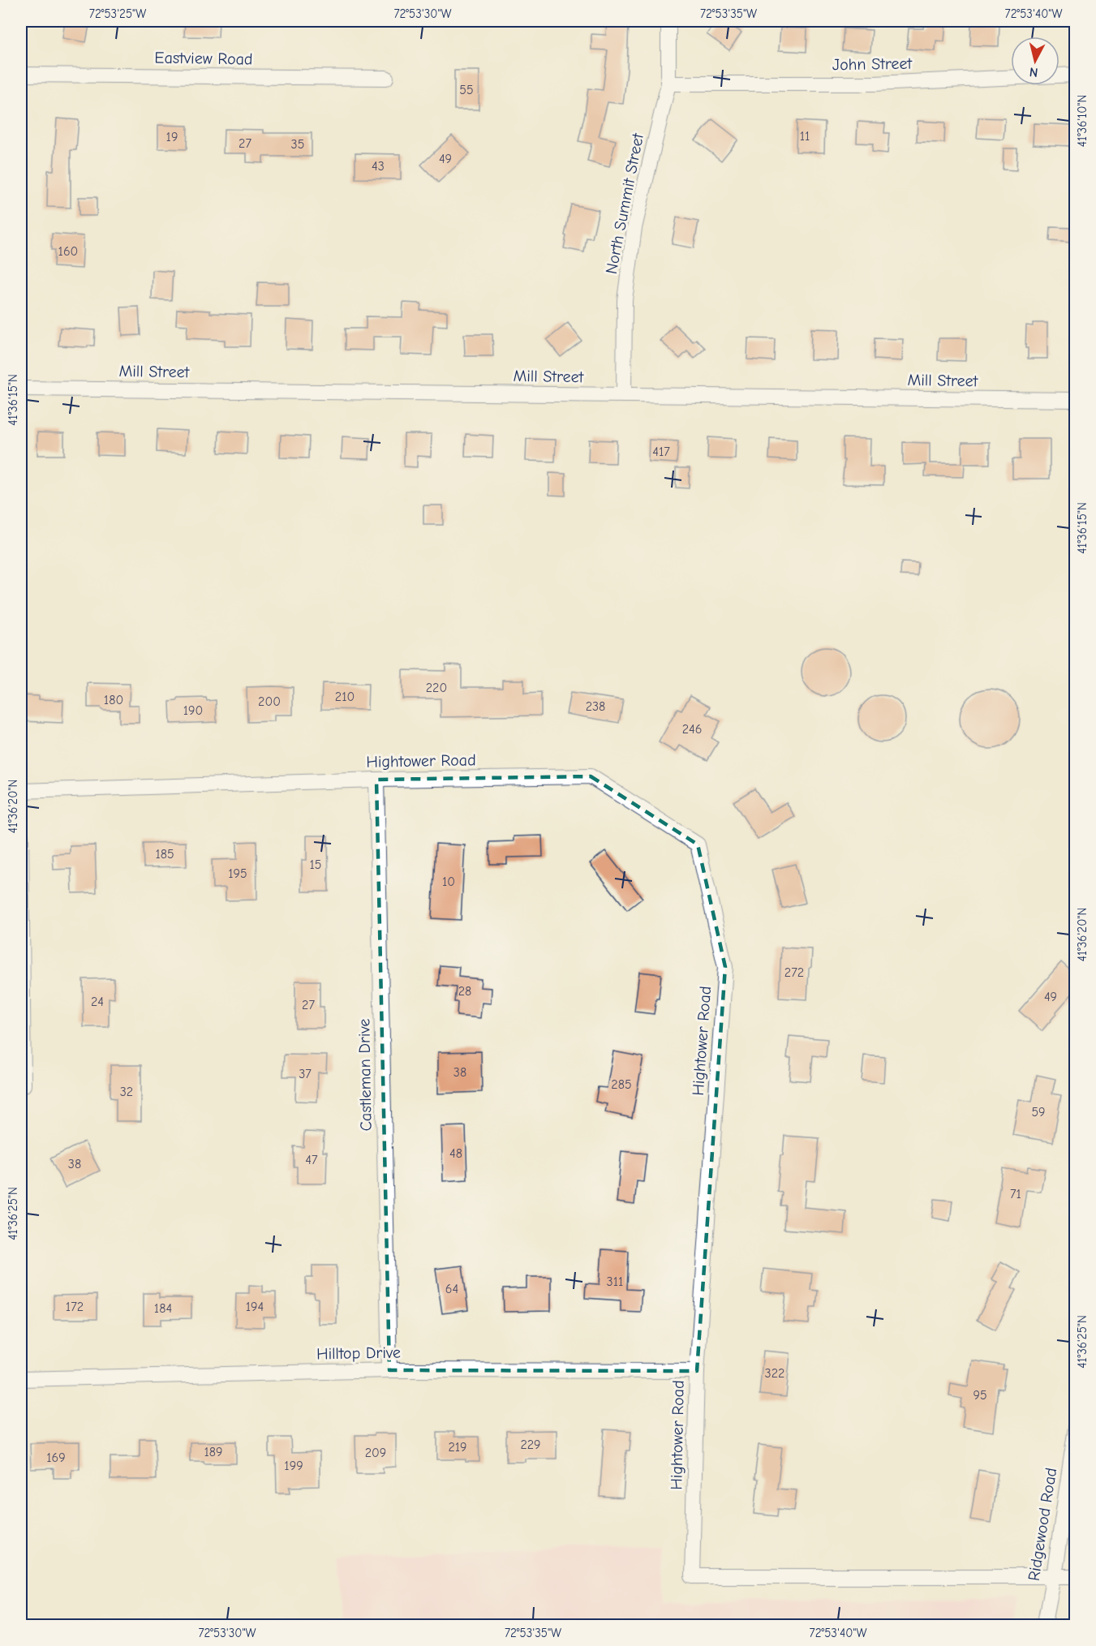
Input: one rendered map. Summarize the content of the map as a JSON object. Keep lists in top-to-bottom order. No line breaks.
{"streets":{"street":["Eastview Road","John Street","North Summit Street","Mill Street","Hightower Road","Castleman Drive","Hilltop Drive","Ridgewood Road"]},"crossings":[["John Street","North Summit Street"],["North Summit Street","Mill Street"],["Hightower Road","Castleman Drive"],["Hightower Road","Hilltop Drive"],["Hightower Road","Ridgewood Road"],["Castleman Drive","Hilltop Drive"]],"house_numbers":["55","11","19","27","35","49","43","160","417","220","210","180","200","238","190","246","185","15","195","10","272","28","49","24","27","38","37","285","32","59","48","47","38","71","311","64","172","194","184","322","95","229","219","189","209","169","199"],"north":"bottom","coordinates":["72°53'25\"W","72°53'30\"W","72°53'35\"W","72°53'40\"W","41°36'10\"N","41°36'15\"N","41°36'20\"N","41°36'25\"N"]}
